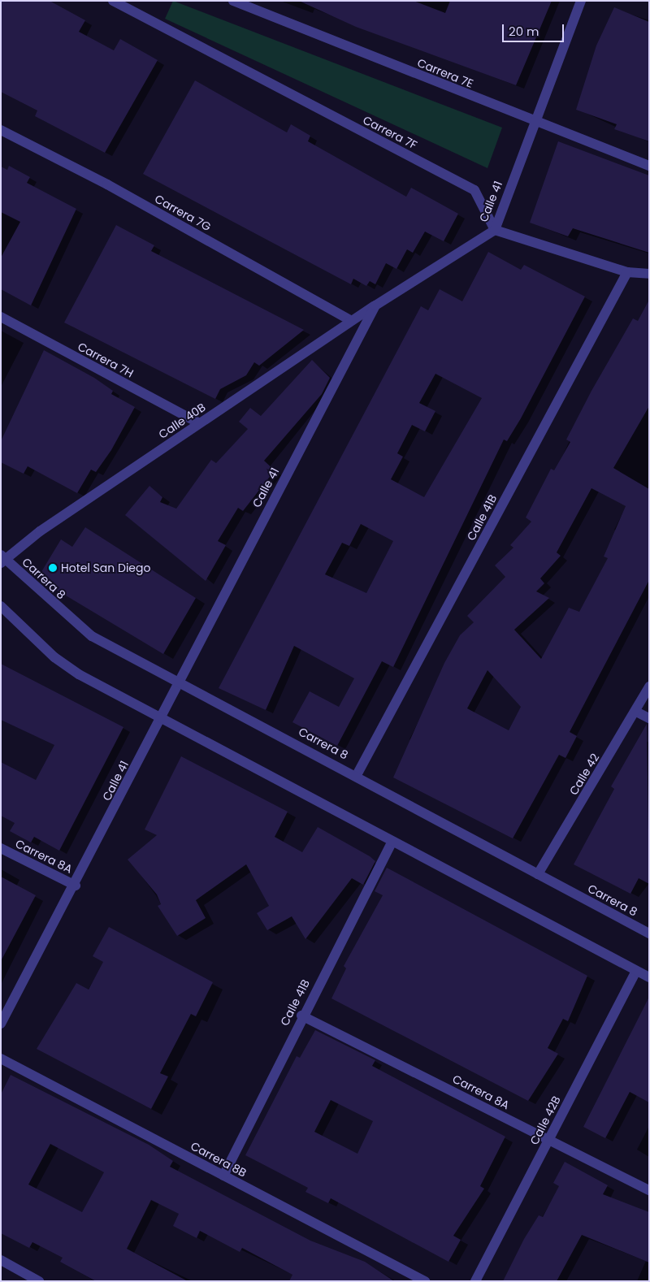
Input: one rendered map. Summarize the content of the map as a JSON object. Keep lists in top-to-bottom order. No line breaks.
{"streets":{"street":["Carrera 7E","Carrera 7F","Calle 41","Carrera 7G","Carrera 7H","Calle 40B","Calle 41B","Carrera 8","Calle 42","Carrera 8A","Calle 42B","Carrera 8B"]},"crossings":[["Carrera 7E","Calle 41"],["Carrera 7F","Calle 41"],["Calle 41","Calle 40B"],["Calle 41","Carrera 8"],["Calle 41","Carrera 8A"],["Carrera 7G","Calle 40B"],["Carrera 7H","Calle 40B"],["Calle 40B","Carrera 8"],["Calle 41B","Carrera 8"],["Calle 41B","Carrera 8A"],["Calle 41B","Carrera 8B"],["Carrera 8","Calle 42"],["Carrera 8A","Calle 42B"]],"places":["Hotel San Diego"],"scale_bar":"20 m"}
